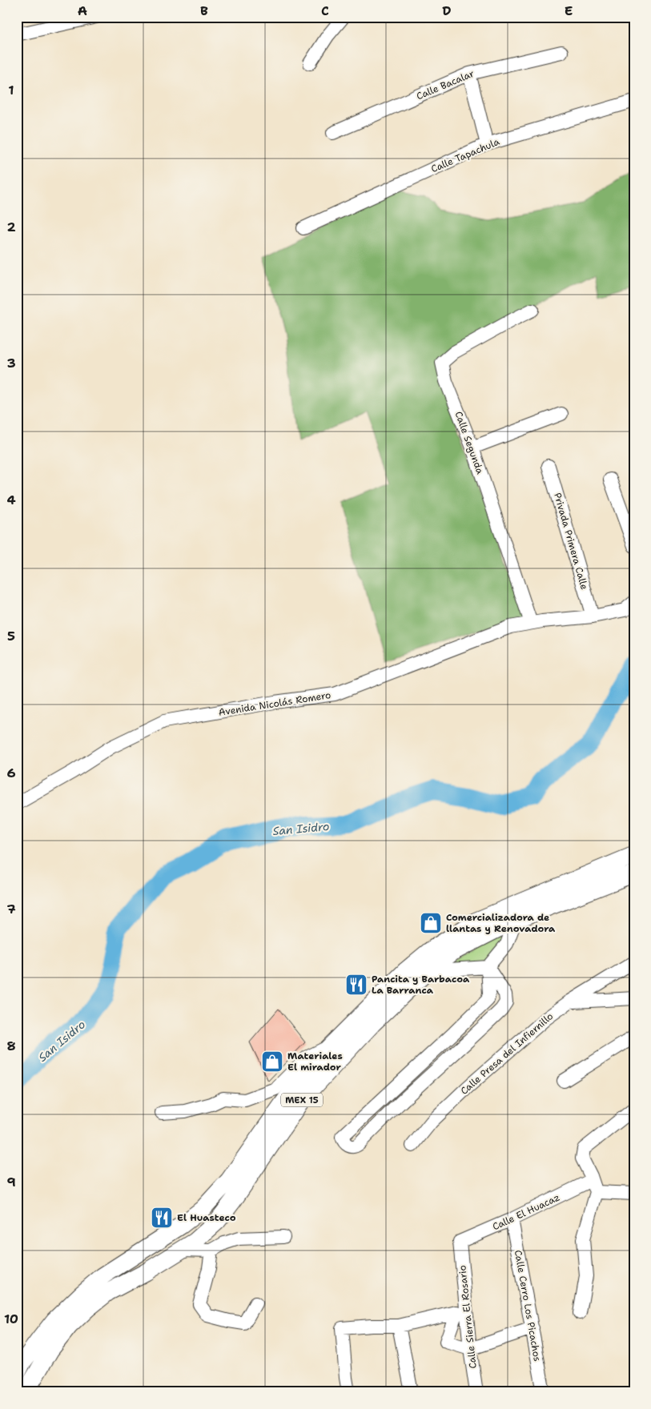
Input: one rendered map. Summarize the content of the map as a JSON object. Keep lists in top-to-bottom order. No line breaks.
{"streets":{"main road":["MEX 15"],"street":["Calle Bacalar","Calle Tapachula","Calle Segunda","Privada Primera Calle","Avenida Nicolás Romero","Calle Presa del Infiernillo","Calle El Huacaz","Calle Cerro Los Picachos","Calle Sierra El Rosario"]},"crossings":[["Calle Segunda","Avenida Nicolás Romero"],["Privada Primera Calle","Avenida Nicolás Romero"],["Calle El Huacaz","Calle Cerro Los Picachos"],["Calle El Huacaz","Calle Sierra El Rosario"]],"water":["San Isidro"],"places":{"shop":["Comercializadora de llantas y Renovadora","Materiales El mirador"],"restaurant":["Pancita y Barbacoa La Barranca","El Huasteco"]},"grid":{"columns":["A","B","C","D","E"],"rows":["1","2","3","4","5","6","7","8","9","10"]}}
